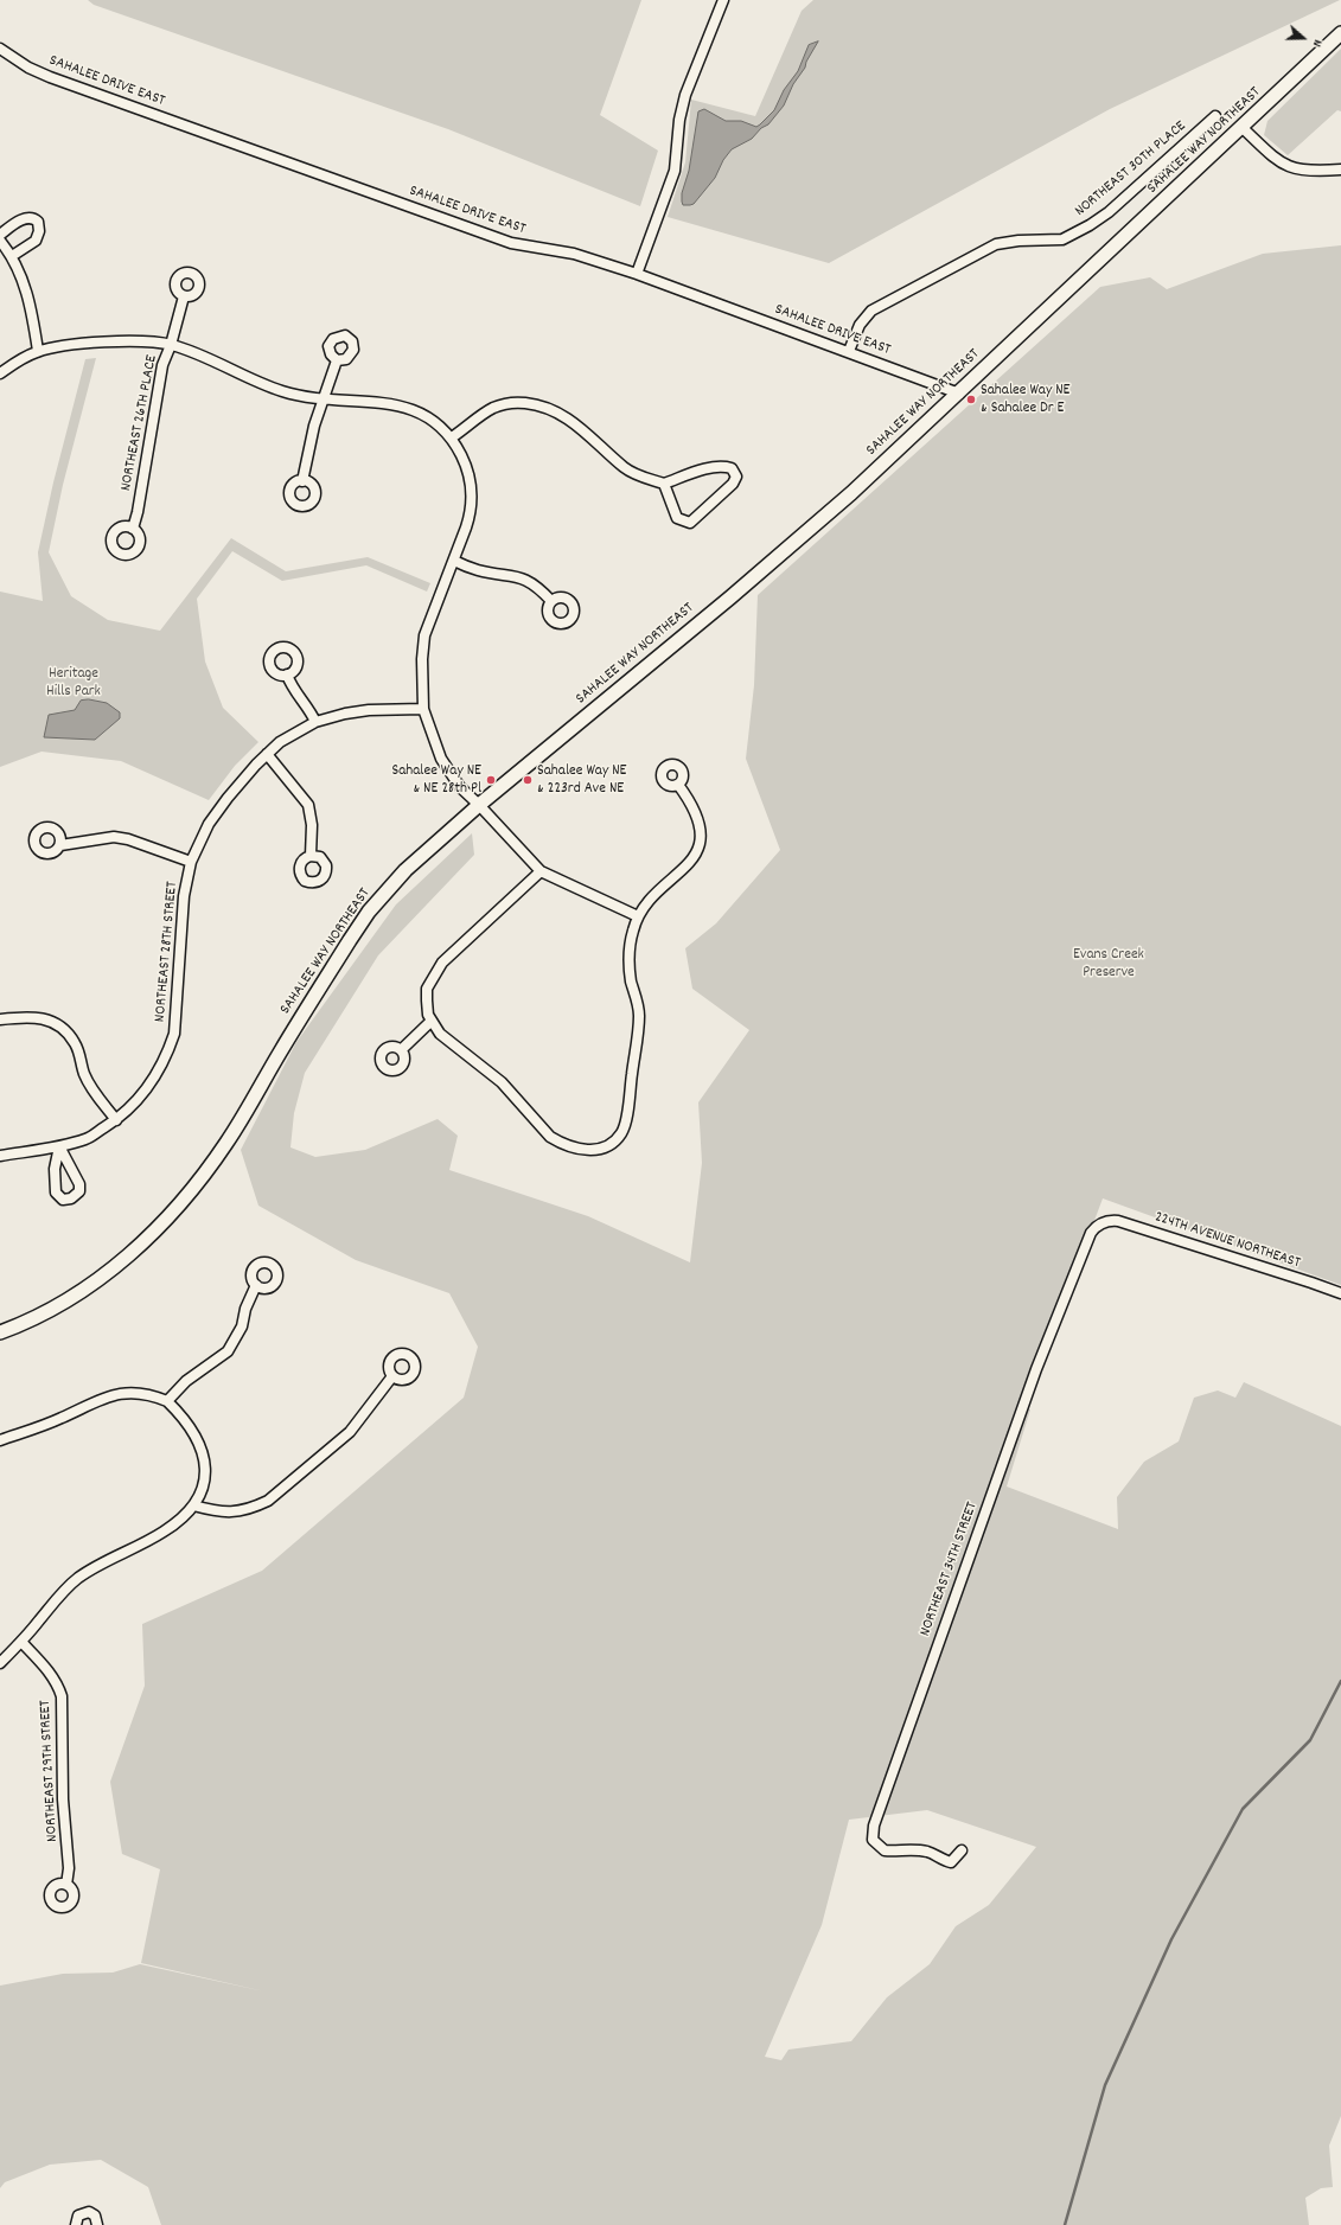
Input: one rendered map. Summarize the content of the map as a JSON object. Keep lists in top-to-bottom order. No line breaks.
{"streets":{"main road":["SAHALEE WAY NORTHEAST"],"street":["SAHALEE DRIVE EAST","NORTHEAST 30TH PLACE","NORTHEAST 26TH PLACE","NORTHEAST 28TH STREET","224TH AVENUE NORTHEAST","NORTHEAST 34TH STREET","NORTHEAST 29TH STREET"]},"crossings":[["SAHALEE DRIVE EAST","SAHALEE WAY NORTHEAST"],["SAHALEE DRIVE EAST","NORTHEAST 30TH PLACE"],["224TH AVENUE NORTHEAST","NORTHEAST 34TH STREET"]],"parks":["Heritage Hills Park","Evans Creek Preserve"],"places":["Sahalee Way NE & Sahalee Dr E","Sahalee Way NE & NE 28th Pl","Sahalee Way NE & 223rd Ave NE"],"north":"right"}
